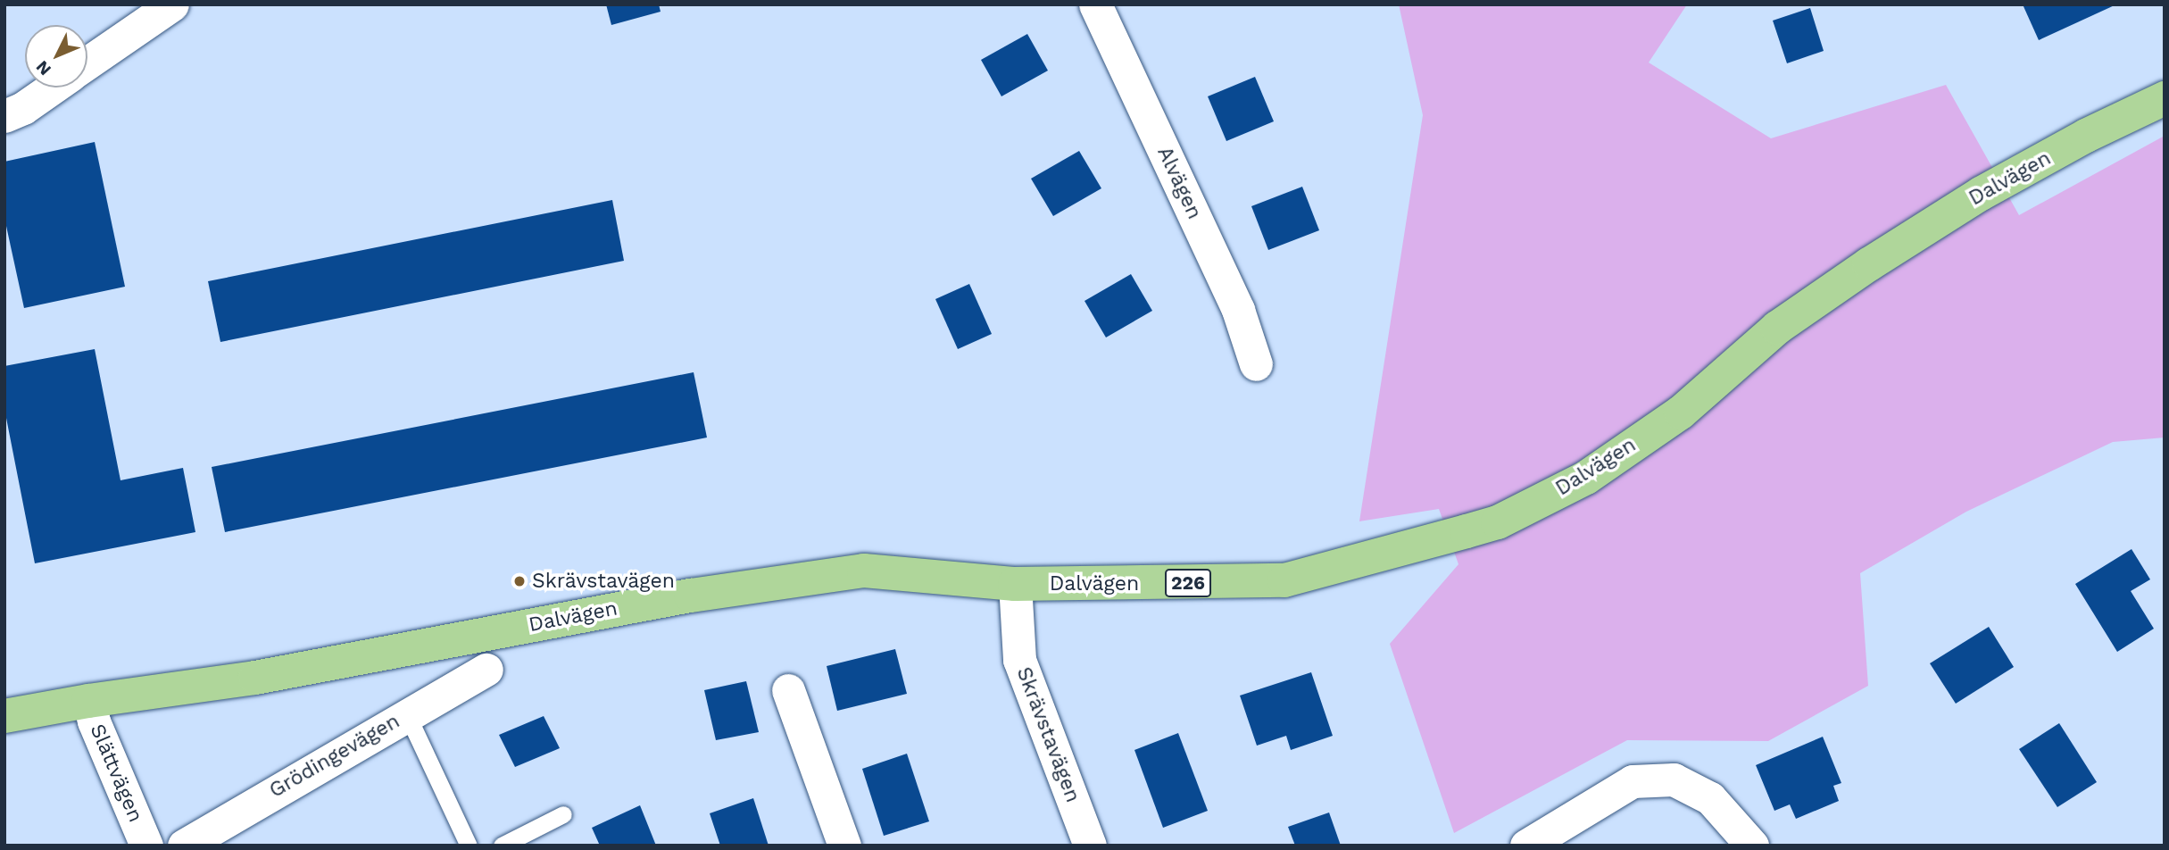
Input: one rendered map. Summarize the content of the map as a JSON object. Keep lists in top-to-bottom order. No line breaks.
{"streets":{"main road":["Dalvägen","226"],"street":["Alvägen","Skrävstavägen","Grödingevägen","Slättvägen"]},"crossings":[["Dalvägen","Skrävstavägen"],["Dalvägen","Slättvägen"]],"places":["Skrävstavägen"],"north":"bottom left"}
